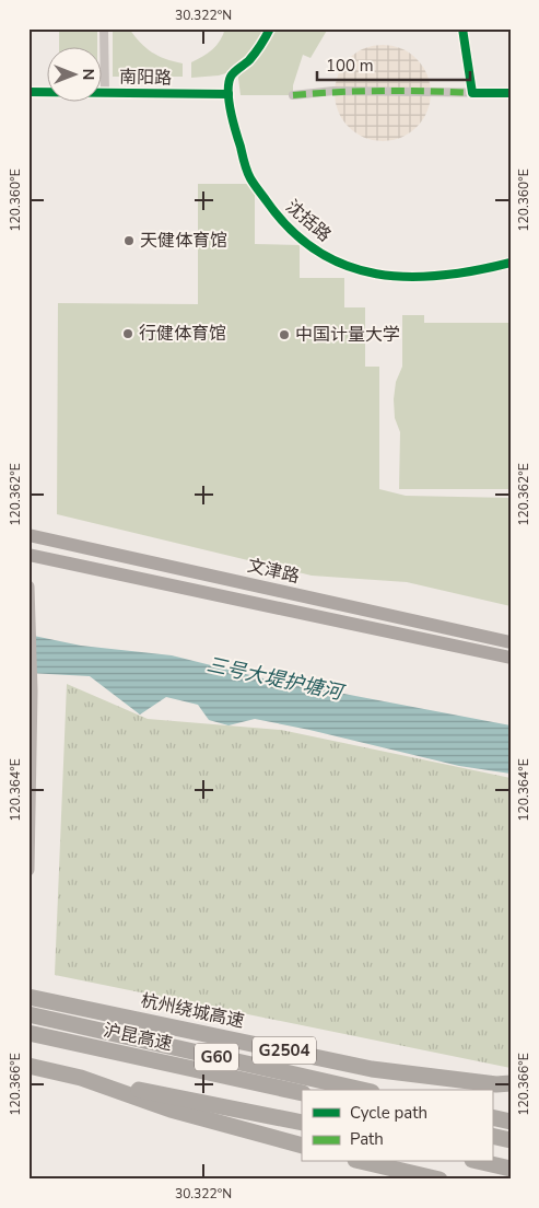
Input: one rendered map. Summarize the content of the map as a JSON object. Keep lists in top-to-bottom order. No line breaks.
{"streets":{"highway":["杭州绕城高速","沪昆高速","G2504","G60"],"main road":["文津路"],"street":["南阳路","沈括路"]},"crossings":[["南阳路","沈括路"]],"water":["三号大堤护塘河"],"places":["天健体育馆","行健体育馆","中国计量大学"],"legend":["Cycle path","Path"],"scale_bar":"100 m","north":"right","coordinates":["30.322°N","120.360°E","120.362°E","120.364°E","120.366°E"]}
